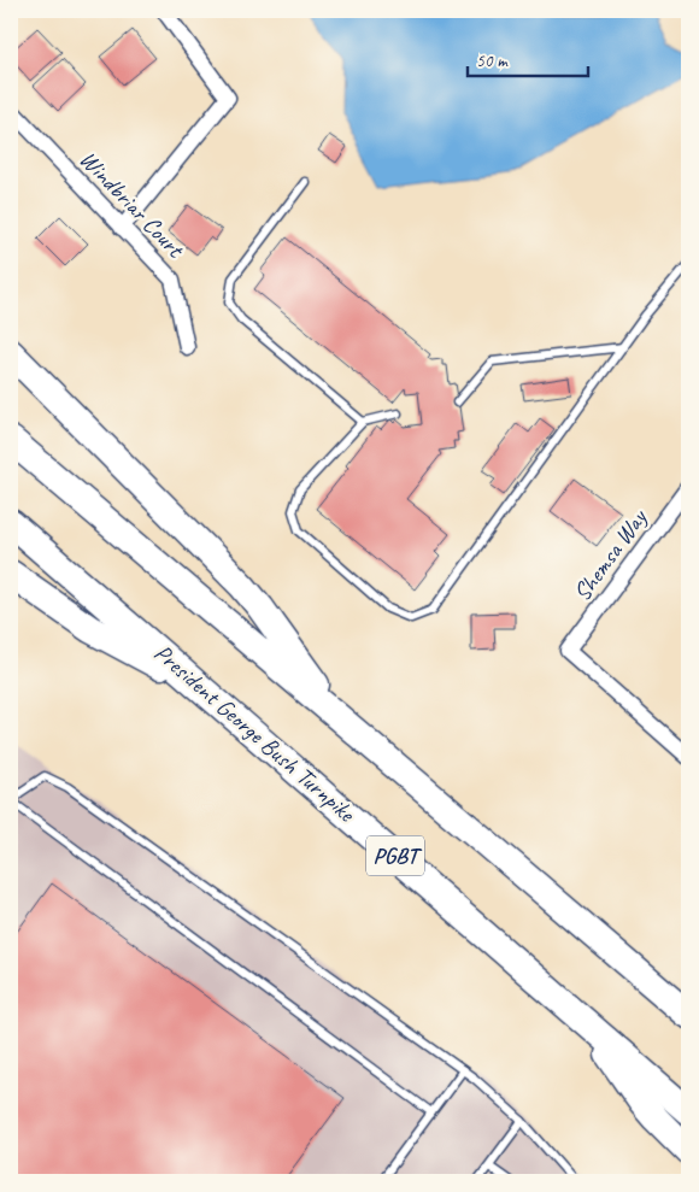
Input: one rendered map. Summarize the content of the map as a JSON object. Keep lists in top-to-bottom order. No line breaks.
{"streets":{"highway":["President George Bush Turnpike","PGBT"],"street":["Windbriar Court","Shemsa Way"]},"scale_bar":"50 m"}
